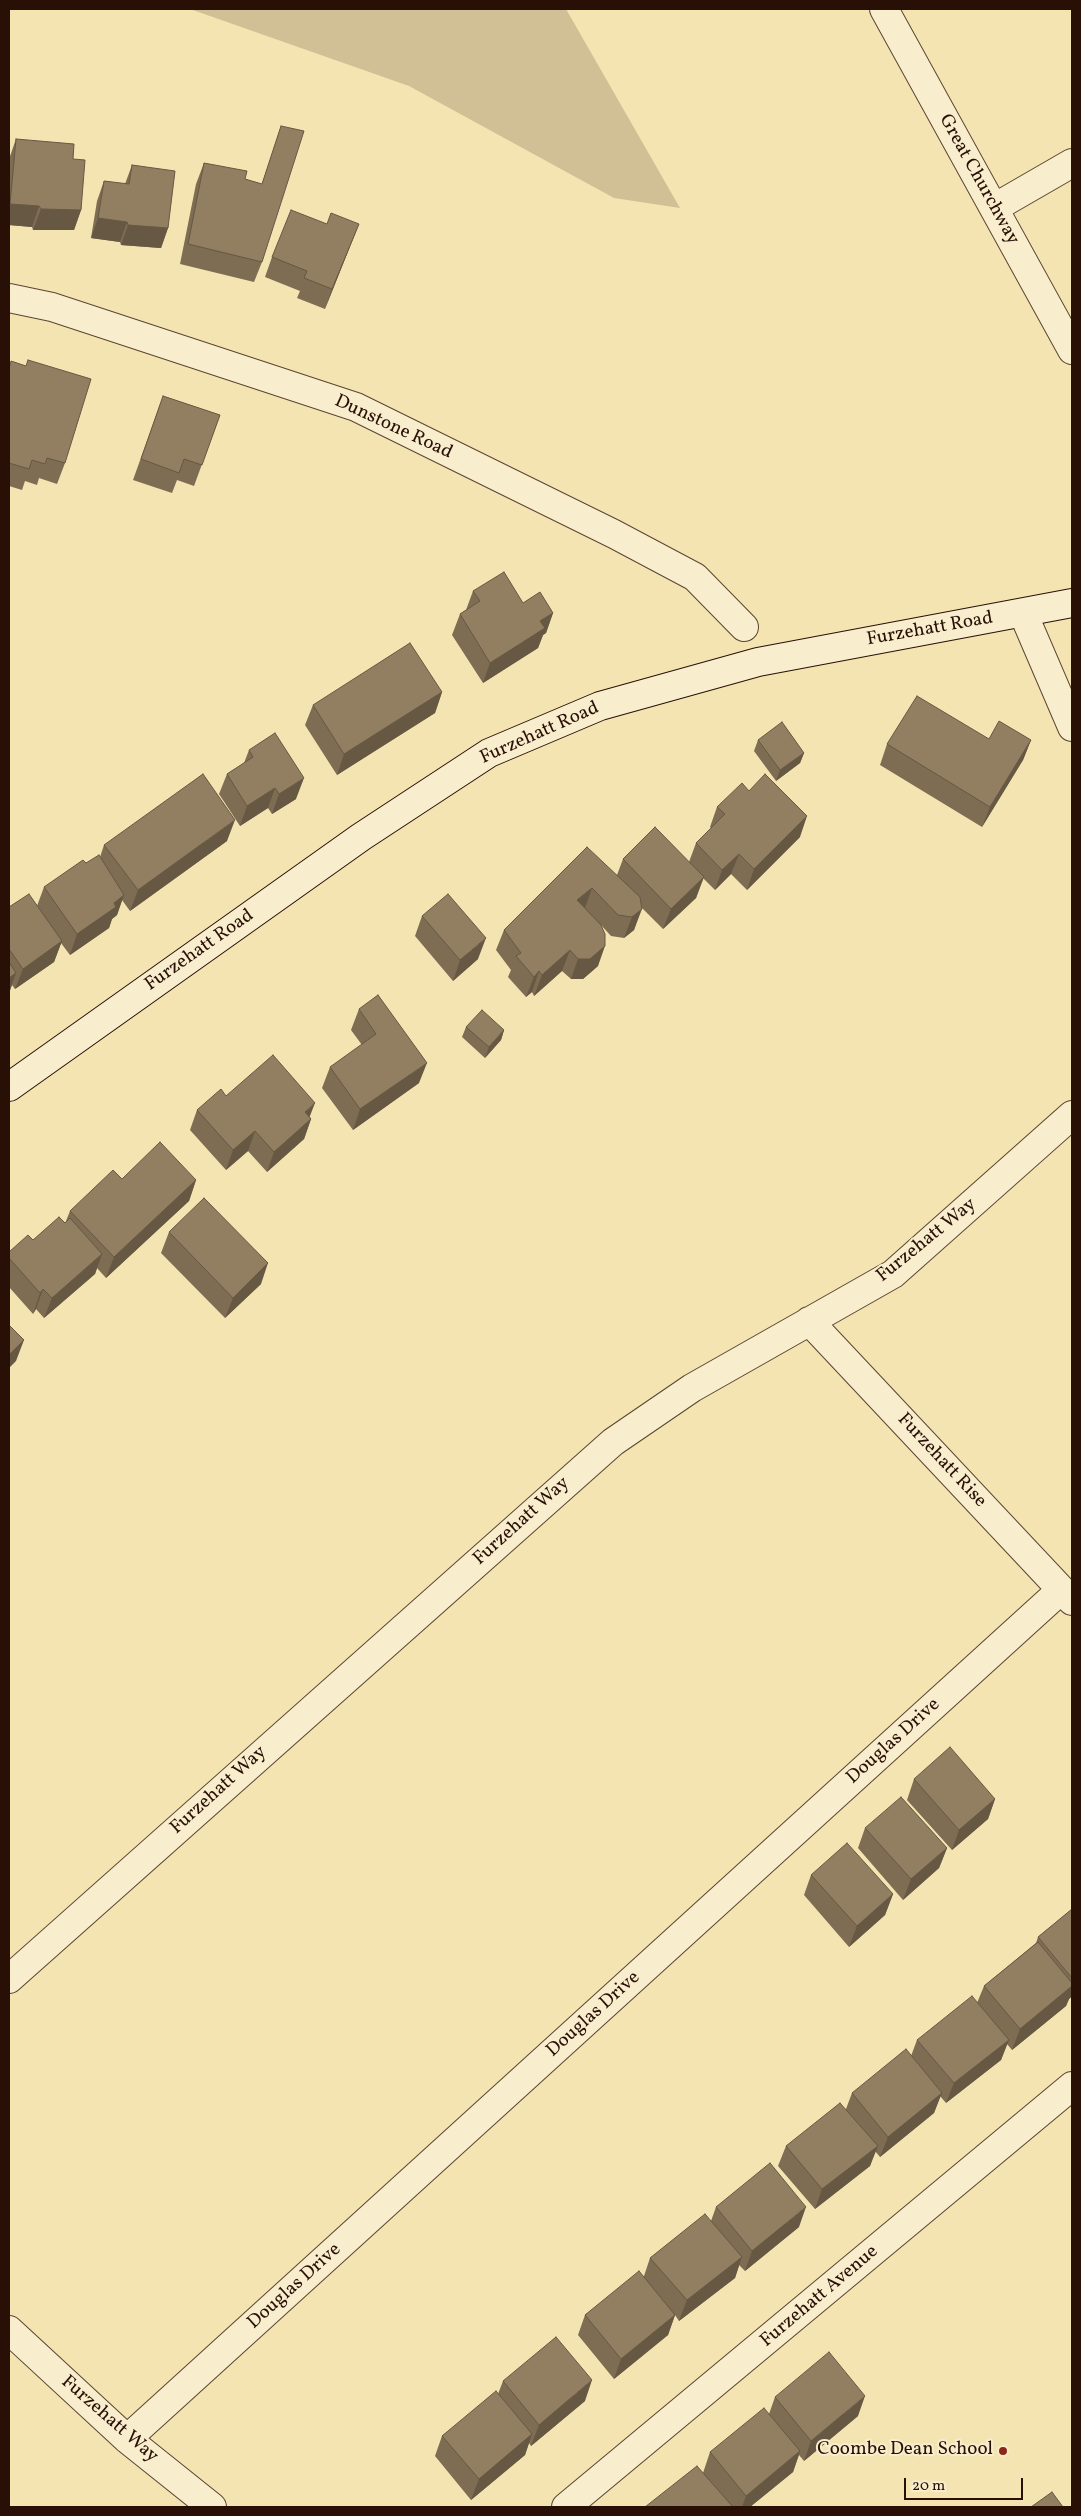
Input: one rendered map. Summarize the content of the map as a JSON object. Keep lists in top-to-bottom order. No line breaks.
{"streets":{"street":["Great Churchway","Dunstone Road","Furzehatt Road","Furzehatt Way","Furzehatt Rise","Douglas Drive","Furzehatt Avenue"]},"crossings":[["Furzehatt Way","Furzehatt Rise"],["Furzehatt Way","Douglas Drive"],["Furzehatt Rise","Douglas Drive"]],"places":["Coombe Dean School"],"scale_bar":"20 m"}
